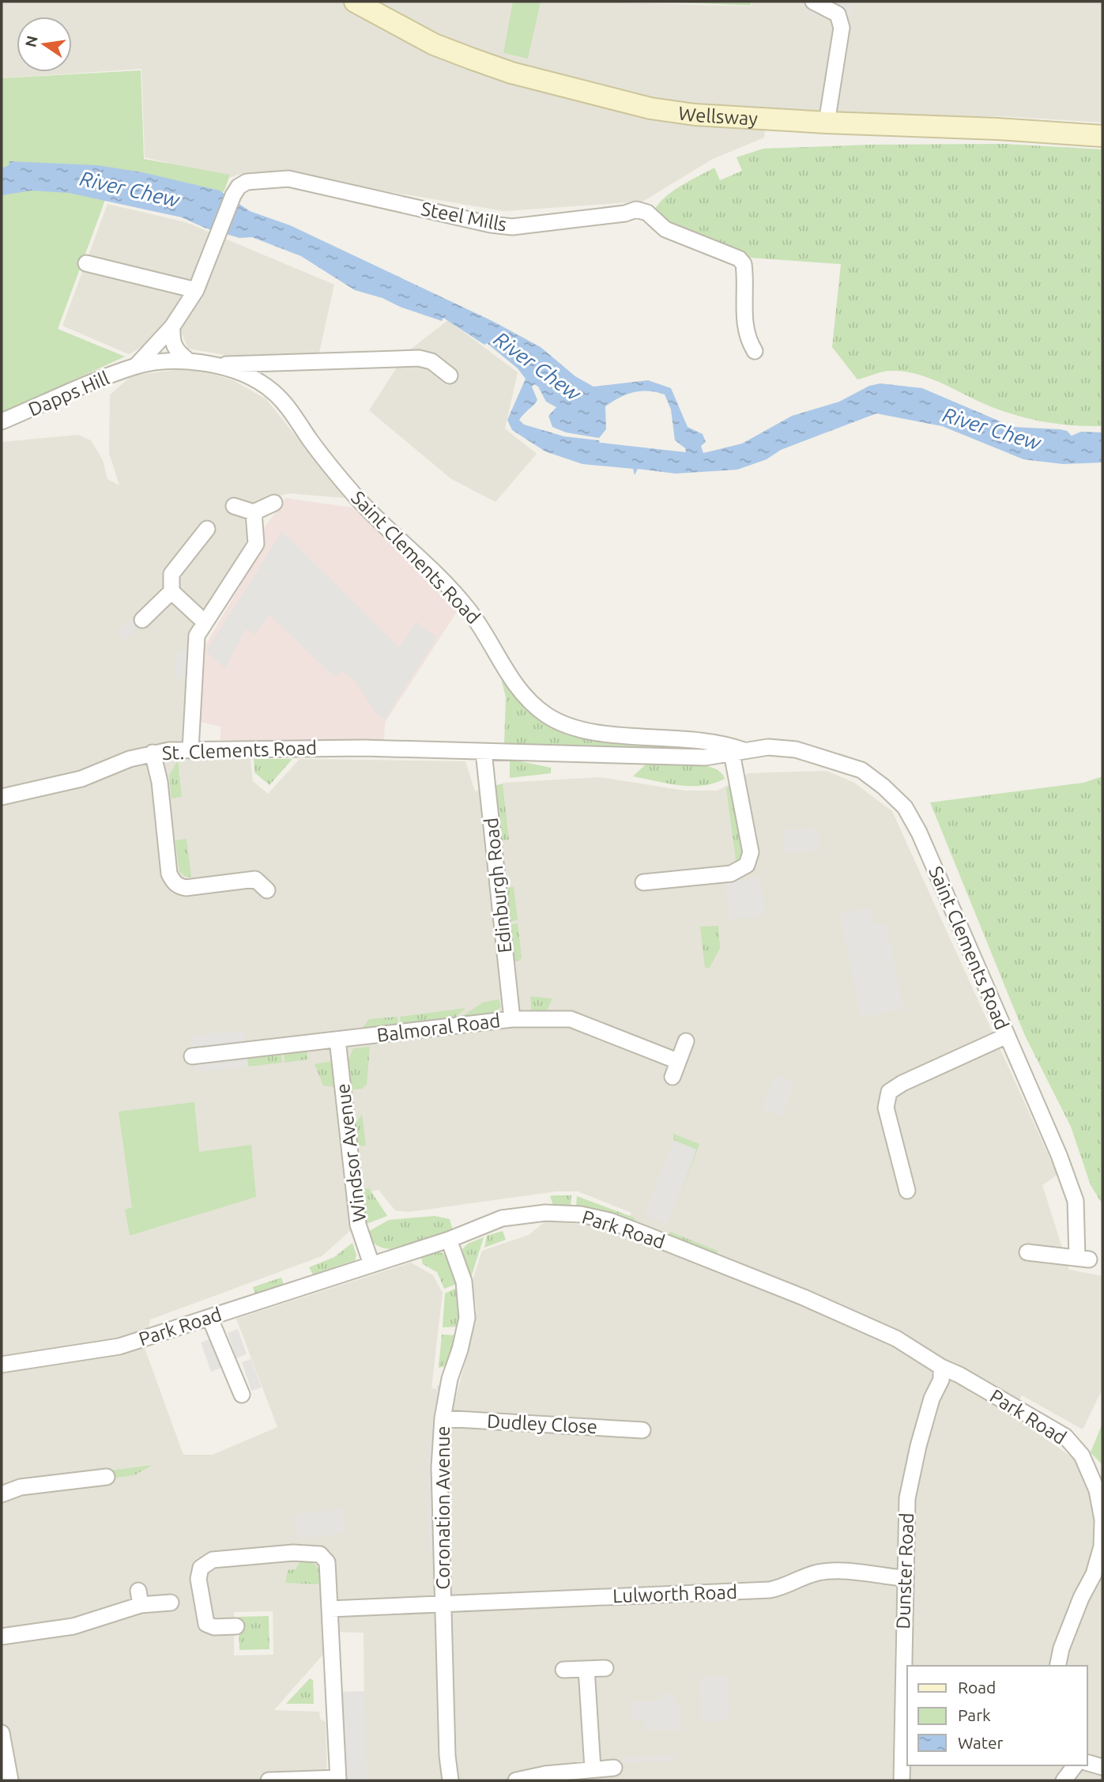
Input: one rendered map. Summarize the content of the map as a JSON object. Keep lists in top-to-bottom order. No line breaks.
{"streets":{"main road":["Wellsway"],"street":["Steel Mills","Dapps Hill","Saint Clements Road","St. Clements Road","Edinburgh Road","Balmoral Road","Windsor Avenue","Park Road","Dudley Close","Coronation Avenue","Dunster Road","Lulworth Road"]},"crossings":[["Steel Mills","Dapps Hill"],["Dapps Hill","Saint Clements Road"],["Saint Clements Road","St. Clements Road"],["Saint Clements Road","Edinburgh Road"],["St. Clements Road","Edinburgh Road"],["Edinburgh Road","Balmoral Road"],["Balmoral Road","Windsor Avenue"],["Windsor Avenue","Park Road"],["Park Road","Coronation Avenue"],["Park Road","Dunster Road"],["Dudley Close","Coronation Avenue"],["Coronation Avenue","Lulworth Road"],["Dunster Road","Lulworth Road"]],"water":["River Chew"],"legend":["Road","Park","Water"],"north":"left"}
